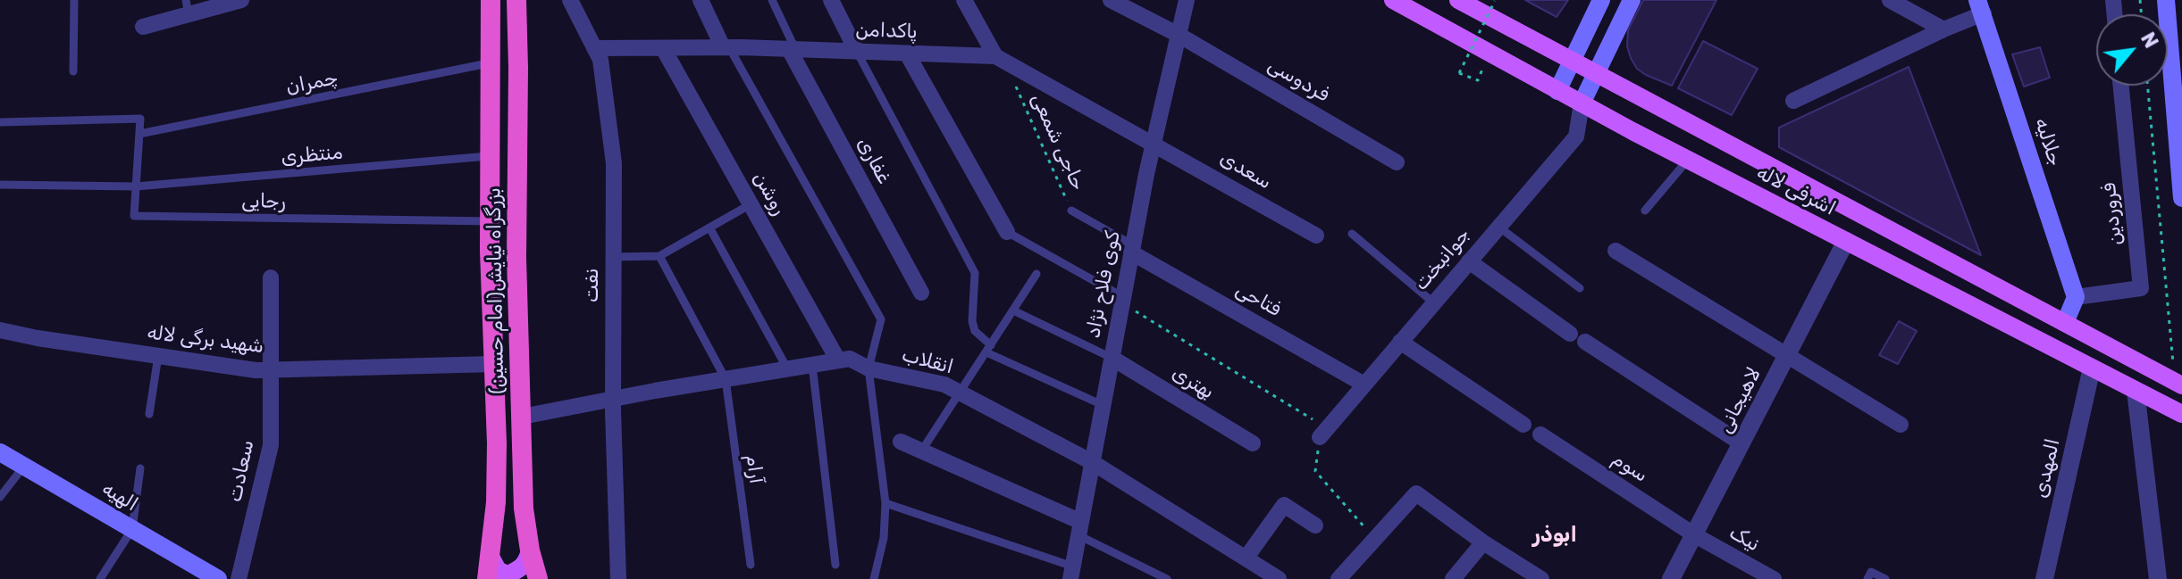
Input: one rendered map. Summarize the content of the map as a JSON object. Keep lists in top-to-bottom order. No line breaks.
{"streets":{"highway":["بزرگراه نیایش(امام حسین)"],"main road":["جلالیه","اشرفی لاله","الهیه"],"street":["پاکدامن","فردوسی","غفاری","سعدی","روشن","فروردین","جوانبخت","کوی فلاح نژاد","نفت","فتاحی","شهید برگی لاله","انقلاب","بهتری","لاهیجانی","سوم","المهدی","سعادت","نیک"],"lane":["چمران","حاجی شمعی","منتظری","رجایی","آرام"]},"crossings":[["پاکدامن","غفاری"],["پاکدامن","سعدی"],["پاکدامن","روشن"],["پاکدامن","کوی فلاح نژاد"],["پاکدامن","نفت"],["فردوسی","کوی فلاح نژاد"],["چمران","رجایی"],["چمران","بزرگراه نیایش(امام حسین)"],["حاجی شمعی","کوی فلاح نژاد"],["حاجی شمعی","فتاحی"],["جلالیه","فروردین"],["منتظری","رجایی"],["منتظری","بزرگراه نیایش(امام حسین)"],["سعدی","کوی فلاح نژاد"],["اشرفی لاله","جوانبخت"],["اشرفی لاله","لاهیجانی"],["اشرفی لاله","المهدی"],["روشن","انقلاب"],["رجایی","بزرگراه نیایش(امام حسین)"],["جوانبخت","فتاحی"],["کوی فلاح نژاد","فتاحی"],["کوی فلاح نژاد","انقلاب"],["کوی فلاح نژاد","بهتری"],["نفت","انقلاب"],["بزرگراه نیایش(امام حسین)","شهید برگی لاله"],["بزرگراه نیایش(امام حسین)","انقلاب"],["شهید برگی لاله","سعادت"],["انقلاب","آرام"],["لاهیجانی","سوم"],["لاهیجانی","نیک"],["سوم","نیک"]],"districts":["ابوذر"],"north":"top right"}
